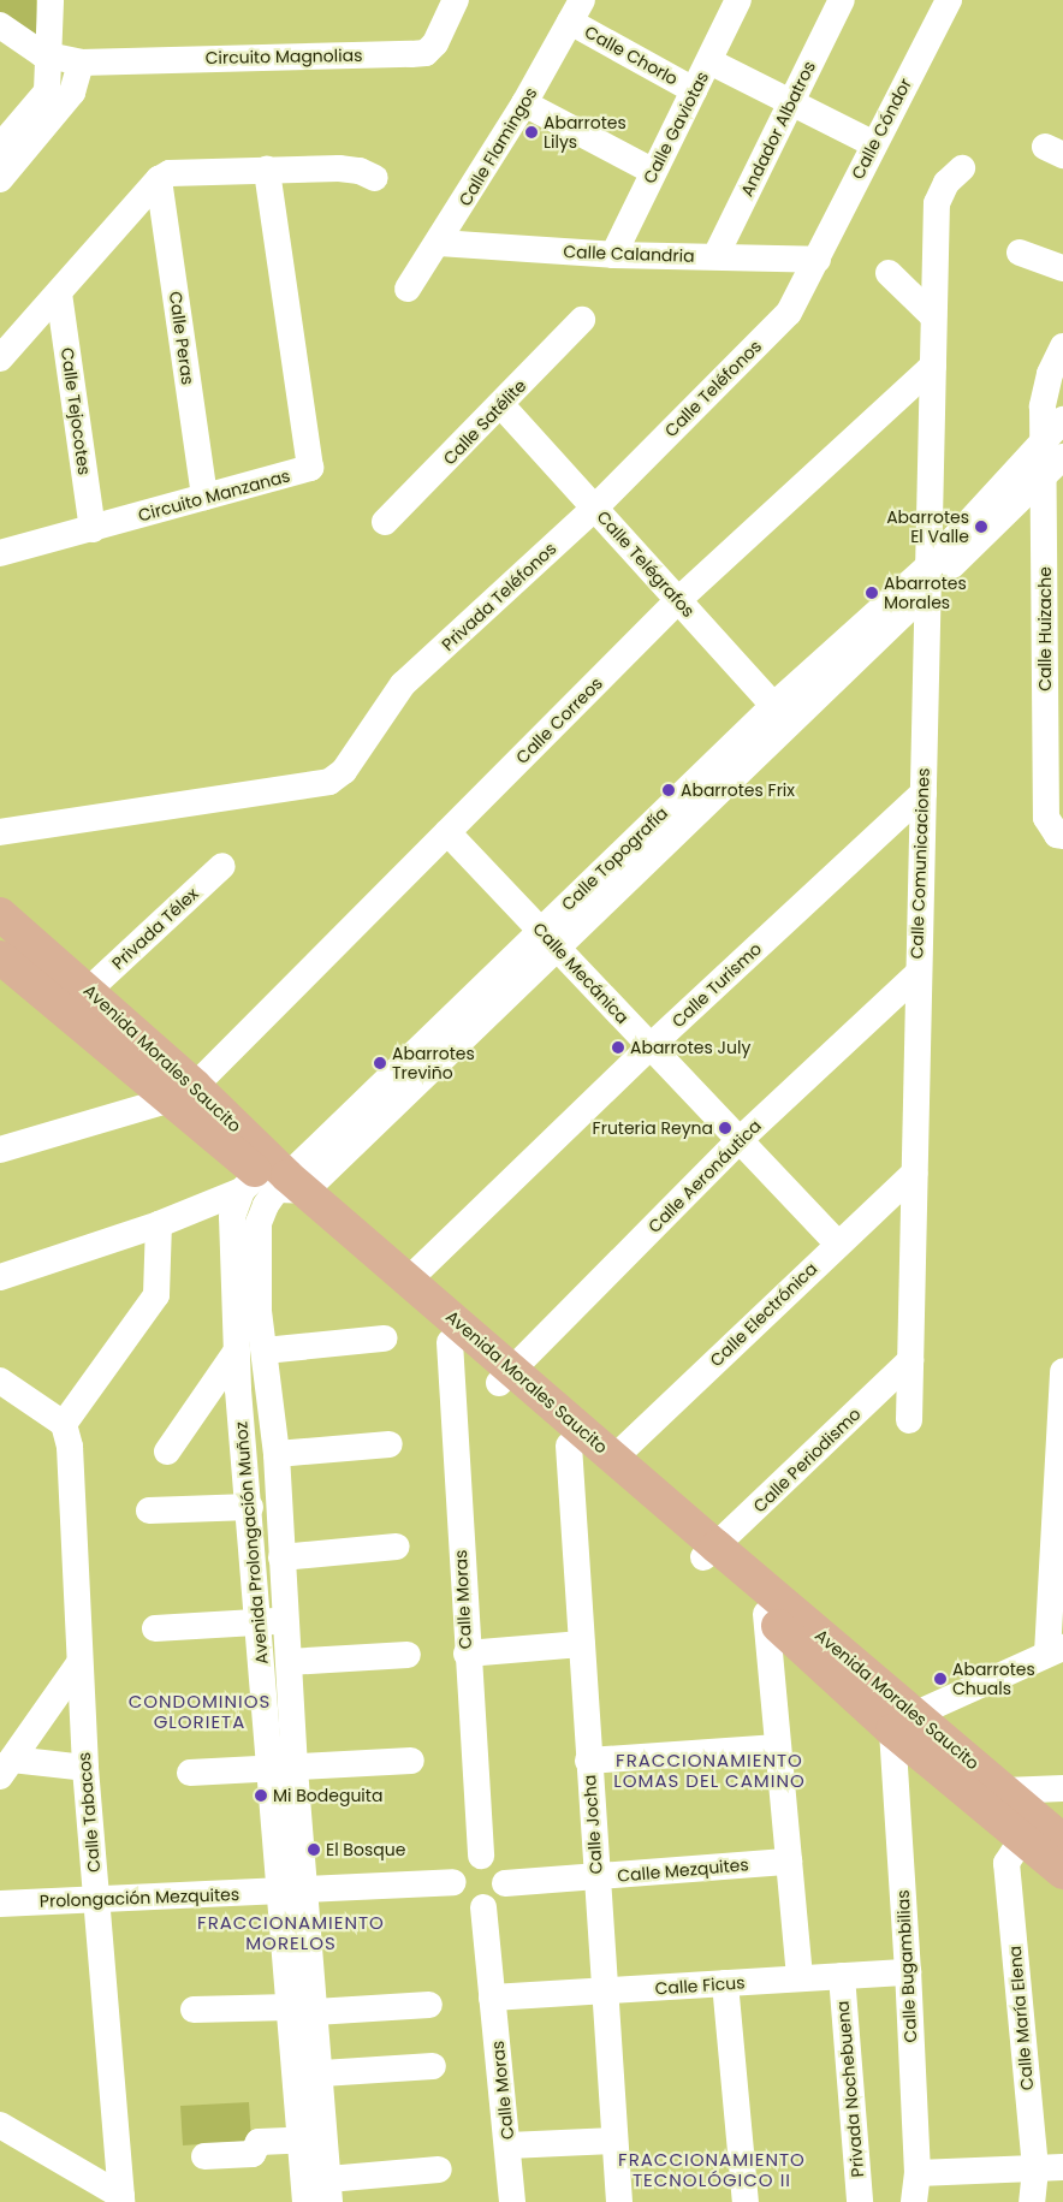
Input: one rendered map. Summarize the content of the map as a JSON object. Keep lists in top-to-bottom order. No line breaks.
{"streets":{"main road":["Avenida Morales Saucito"],"street":["Calle Chorlo","Circuito Magnolias","Calle Gaviotas","Andador Albatros","Calle Cóndor","Calle Flamingos","Calle Calandria","Calle Peras","Calle Teléfonos","Calle Tejocotes","Calle Satélite","Circuito Manzanas","Calle Telégrafos","Privada Teléfonos","Calle Huizache","Calle Correos","Calle Topografía","Calle Comunicaciones","Privada Télex","Calle Mecánica","Calle Turismo","Calle Aeronáutica","Calle Electrónica","Calle Periodismo","Avenida Prolongación Muñoz","Calle Moras","Calle Tabacos","Calle Jocha","Calle Mezquites","Prolongación Mezquites","Calle Bugambilias","Calle Ficus","Calle María Elena","Privada Nochebuena"]},"crossings":[["Calle Chorlo","Calle Gaviotas"],["Calle Chorlo","Calle Flamingos"],["Calle Gaviotas","Calle Calandria"],["Andador Albatros","Calle Calandria"],["Calle Cóndor","Calle Calandria"],["Calle Cóndor","Calle Teléfonos"],["Calle Flamingos","Calle Calandria"],["Calle Calandria","Calle Teléfonos"],["Calle Peras","Circuito Manzanas"],["Calle Teléfonos","Calle Telégrafos"],["Calle Teléfonos","Privada Teléfonos"],["Calle Tejocotes","Circuito Manzanas"],["Calle Satélite","Calle Telégrafos"],["Calle Telégrafos","Privada Teléfonos"],["Calle Telégrafos","Calle Correos"],["Calle Telégrafos","Calle Topografía"],["Calle Huizache","Calle Topografía"],["Calle Correos","Calle Comunicaciones"],["Calle Correos","Calle Mecánica"],["Calle Correos","Avenida Morales Saucito"],["Calle Topografía","Calle Comunicaciones"],["Calle Topografía","Calle Mecánica"],["Calle Topografía","Avenida Morales Saucito"],["Calle Topografía","Avenida Prolongación Muñoz"],["Calle Comunicaciones","Calle Turismo"],["Calle Comunicaciones","Calle Aeronáutica"],["Calle Comunicaciones","Calle Electrónica"],["Calle Comunicaciones","Calle Periodismo"],["Privada Télex","Avenida Morales Saucito"],["Calle Mecánica","Calle Turismo"],["Calle Mecánica","Calle Aeronáutica"],["Calle Mecánica","Calle Electrónica"],["Calle Turismo","Avenida Morales Saucito"],["Avenida Morales Saucito","Calle Aeronáutica"],["Avenida Morales Saucito","Calle Electrónica"],["Avenida Morales Saucito","Calle Periodismo"],["Avenida Morales Saucito","Avenida Prolongación Muñoz"],["Avenida Morales Saucito","Calle Moras"],["Avenida Morales Saucito","Calle Jocha"],["Avenida Morales Saucito","Calle Bugambilias"],["Avenida Morales Saucito","Calle María Elena"],["Avenida Prolongación Muñoz","Prolongación Mezquites"],["Calle Moras","Calle Mezquites"],["Calle Moras","Calle Ficus"],["Calle Tabacos","Prolongación Mezquites"],["Calle Jocha","Calle Mezquites"],["Calle Jocha","Calle Ficus"],["Calle Bugambilias","Calle Ficus"],["Calle Ficus","Privada Nochebuena"]],"districts":["CONDOMINIOS GLORIETA","FRACCIONAMIENTO LOMAS DEL CAMINO","FRACCIONAMIENTO MORELOS","FRACCIONAMIENTO TECNOLÓGICO II"],"places":["Abarrotes Lilys","Abarrotes El Valle","Abarrotes Morales","Abarrotes Frix","Abarrotes July","Abarrotes Treviño","Fruteria Reyna","Abarrotes Chuals","Mi Bodeguita","El Bosque"]}
